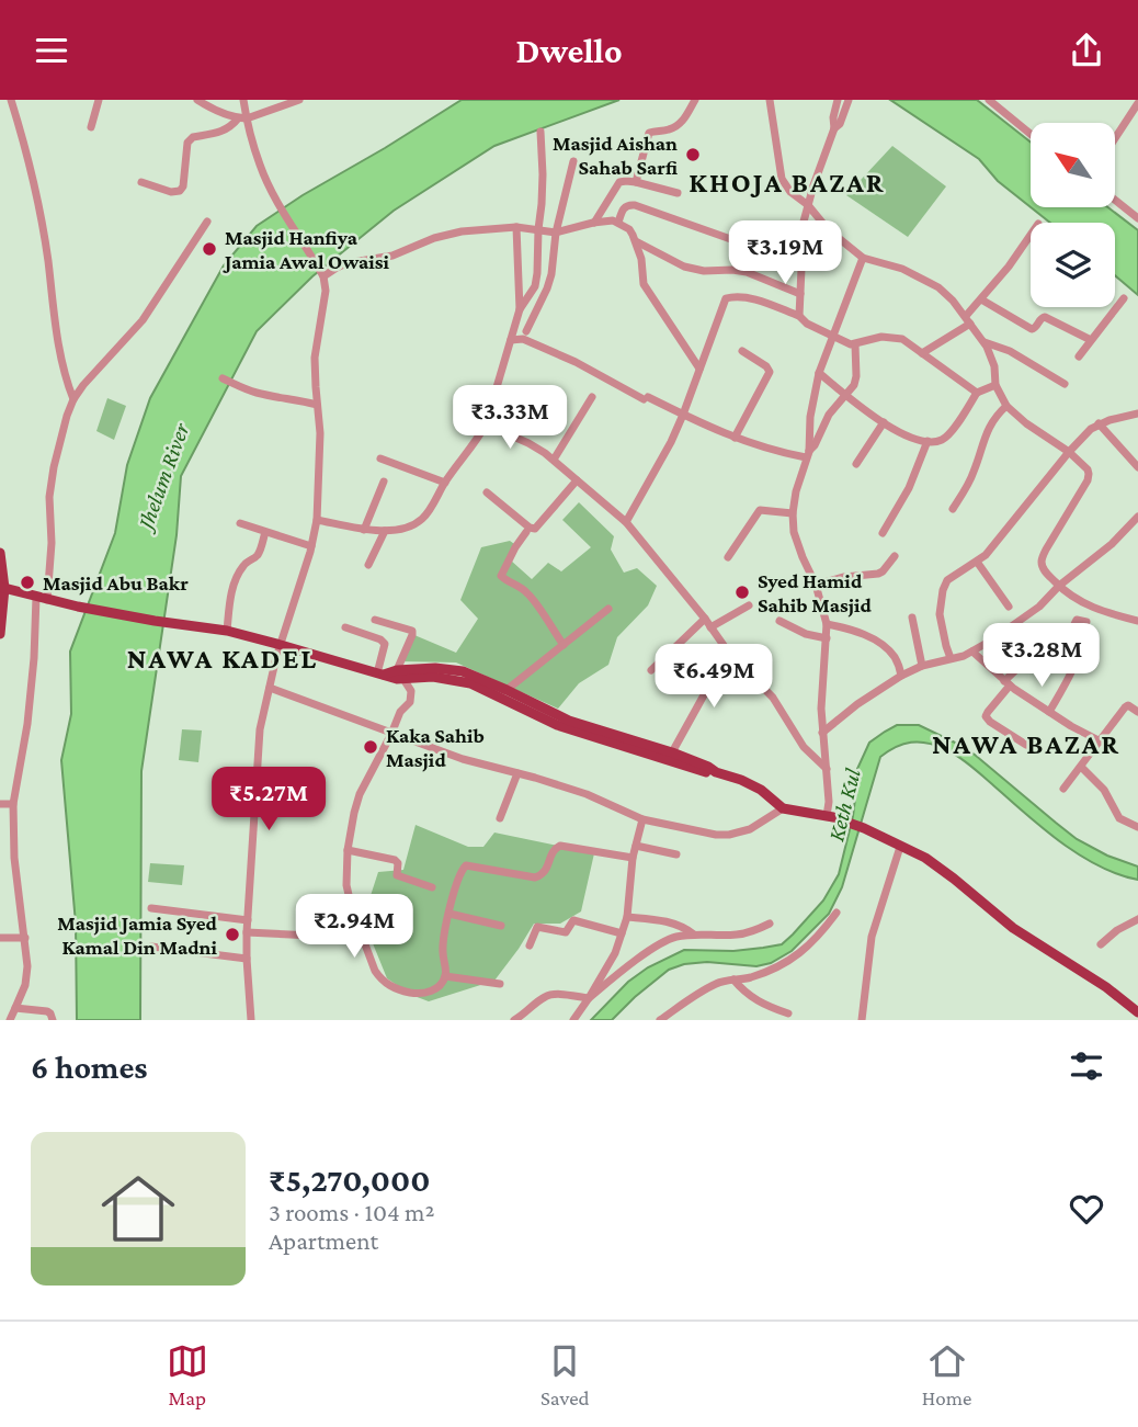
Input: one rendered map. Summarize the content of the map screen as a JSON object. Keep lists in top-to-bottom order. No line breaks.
{"districts":["KHOJA BAZAR","NAWA KADEL","NAWA BAZAR"],"water":["Jhelum River","Keth Kul"],"places":["Masjid Aishan Sahab Sarfi","Masjid Hanfiya Jamia Awal Owaisi","Masjid Abu Bakr","Syed Hamid Sahib Masjid","Kaka Sahib Masjid","Masjid Jamia Syed Kamal Din Madni"],"north":"top left","page":{"header":"Dwello","price":["₹3.19M","₹3.33M","₹3.28M","₹6.49M","₹5.27M","₹2.94M"],"heading":"6 homes","list":[{"name":"₹5,270,000","note":"3 rooms · 104 m² · Apartment"}],"tabs":["Map","Saved","Home"]}}
